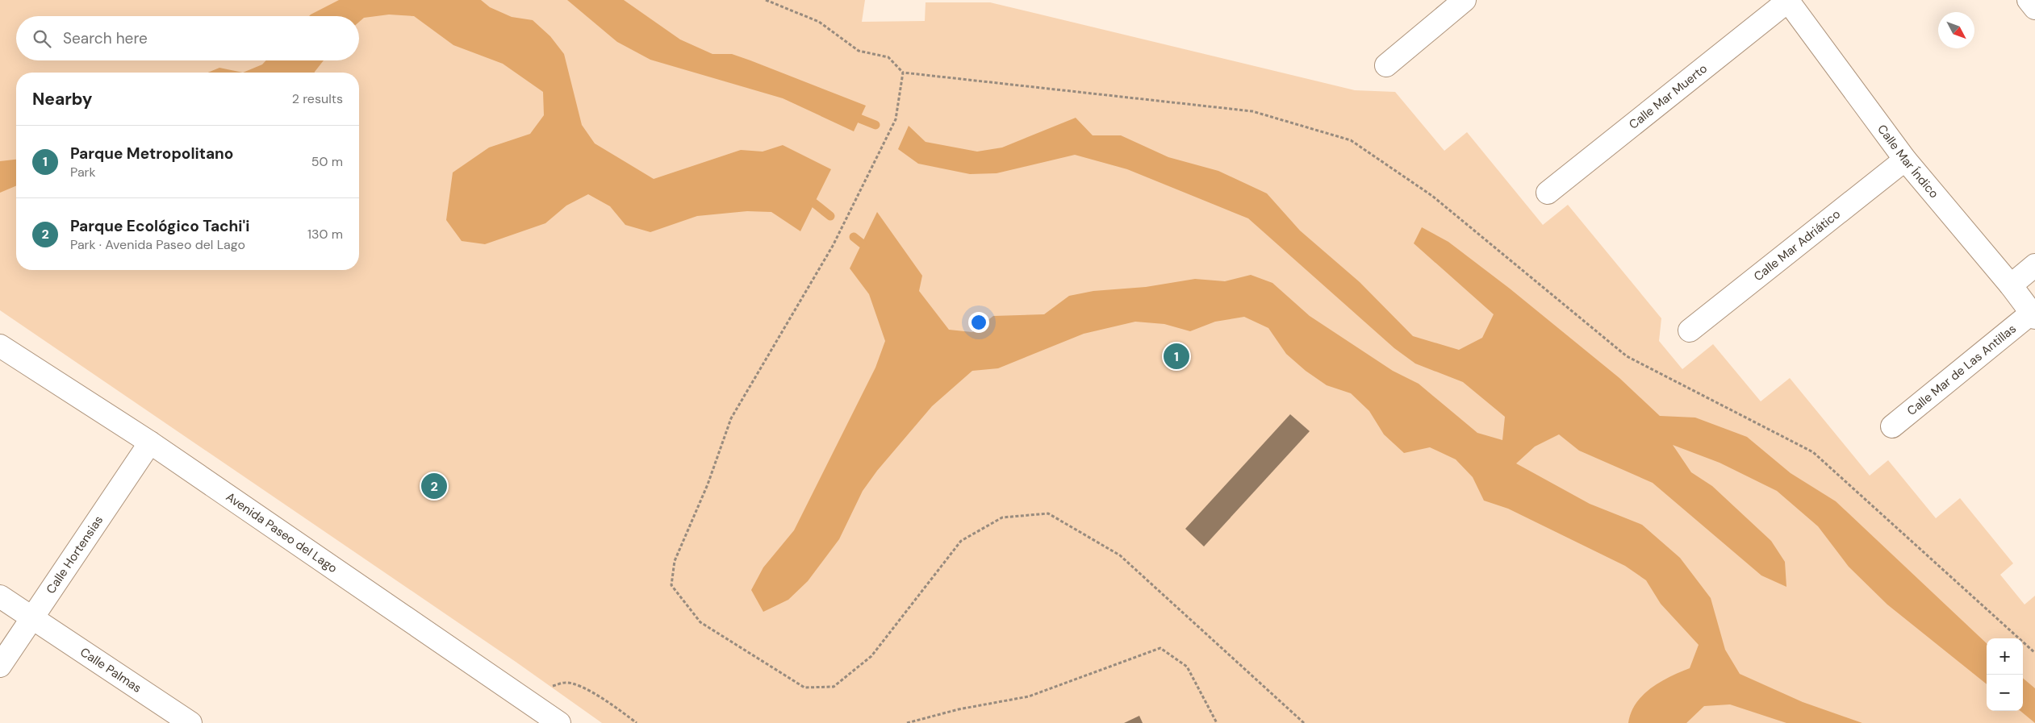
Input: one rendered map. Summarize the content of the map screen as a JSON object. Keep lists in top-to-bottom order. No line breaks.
{"streets":{"street":["Calle Mar Muerto","Calle Mar Índico","Calle Mar Adriático","Calle Mar de Las Antillas","Avenida Paseo del Lago","Calle Hortensias","Calle Palmas"]},"crossings":[["Calle Mar Muerto","Calle Mar Índico"],["Calle Mar Índico","Calle Mar Adriático"],["Calle Mar Índico","Calle Mar de Las Antillas"],["Avenida Paseo del Lago","Calle Hortensias"],["Calle Hortensias","Calle Palmas"]],"north":"bottom right","page":{"search":"Search here","heading":["Nearby","2 results"],"list":[{"mark":"1","name":"Parque Metropolitano","note":"Park","value":"50 m"},{"mark":"2","name":"Parque Ecológico Tachi'i","note":"Park · Avenida Paseo del Lago","value":"130 m"}],"pins":["1","2"],"map_buttons":["+","−"]}}
